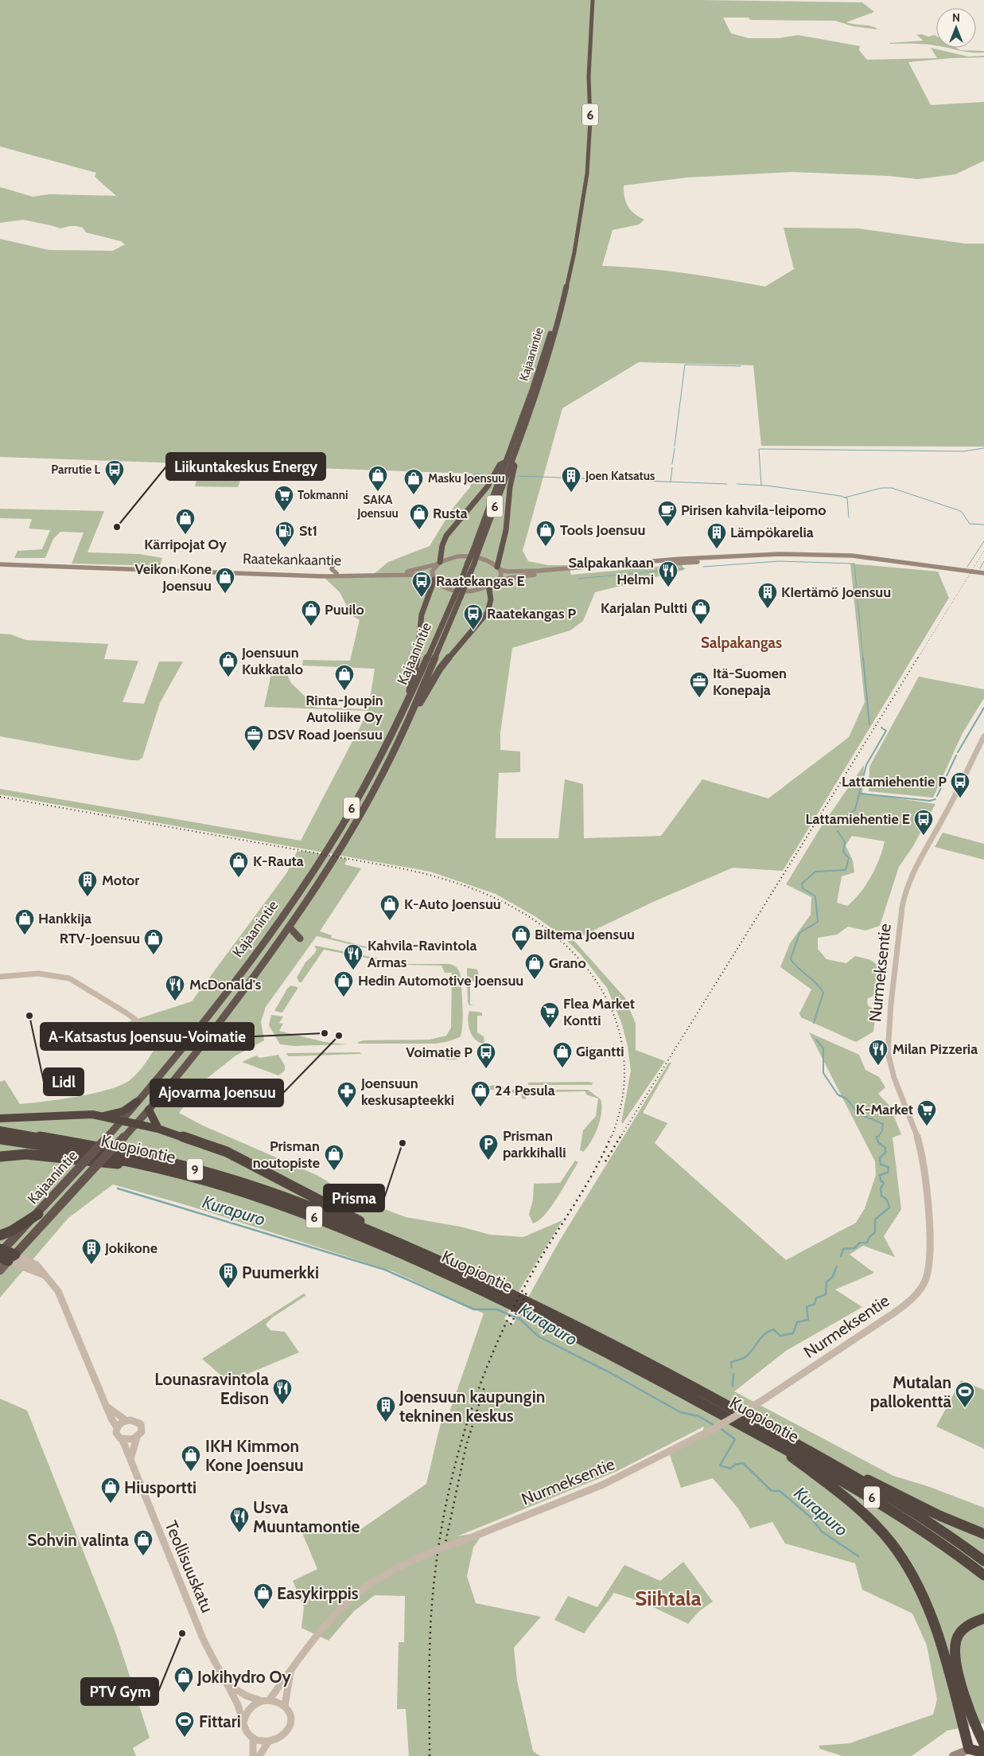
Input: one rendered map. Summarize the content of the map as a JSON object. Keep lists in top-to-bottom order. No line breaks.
{"streets":{"highway":["6","Kajaanintie","Kuopiontie","9"],"main road":["Raatekankaantie"],"street":["Nurmeksentie","Teollisuuskatu"]},"crossings":[["6","Kajaanintie"],["6","Raatekankaantie"],["6","Kuopiontie"],["Nurmeksentie","Teollisuuskatu"]],"districts":["Salpakangas","Siihtala"],"water":["Kurapuro"],"places":{"bus stop":["Parrutie L","Raatekangas E","Raatekangas P","Lattamiehentie P","Lattamiehentie E","Voimatie P"],"shop":["SAKA Joensuu","Masku Joensuu","Rusta","Kärripojat Oy","Tools Joensuu","Veikon Kone Joensuu","Karjalan Pultti","Puuilo","Joensuun Kukkatalo","Rinta-Joupin Autoliike Oy","K-Rauta","K-Auto Joensuu","Hankkija","Biltema Joensuu","RTV-Joensuu","Grano","Hedin Automotive Joensuu","Gigantti","24 Pesula","Prisman noutopiste","IKH Kimmon Kone Joensuu","Hiusportti","Sohvin valinta","Easykirppis","Jokihydro Oy"],"building":["Joen Katsatus","Lämpökarelia","KIertämö Joensuu","Motor","Jokikone","Puumerkki","Joensuun kaupungin tekninen keskus"],"supermarket":["Tokmanni","Flea Market Kontti","K-Market"],"other":["Liikuntakeskus Energy","Lidl","A-Katsastus Joensuu-Voimatie","Ajovarma Joensuu","Prisma","PTV Gym"],"cafe":["Pirisen kahvila-leipomo"],"fuel station":["St1"],"restaurant":["Salpakankaan Helmi","Kahvila-Ravintola Armas","McDonald's","Milan Pizzeria","Lounasravintola Edison","Usva Muuntamontie"],"office":["Itä-Suomen Konepaja","DSV Road Joensuu"],"pharmacy":["Joensuun keskusapteekki"],"parking":["Prisman parkkihalli"],"sports":["Mutalan pallokenttä","Fittari"]},"north":"top"}
